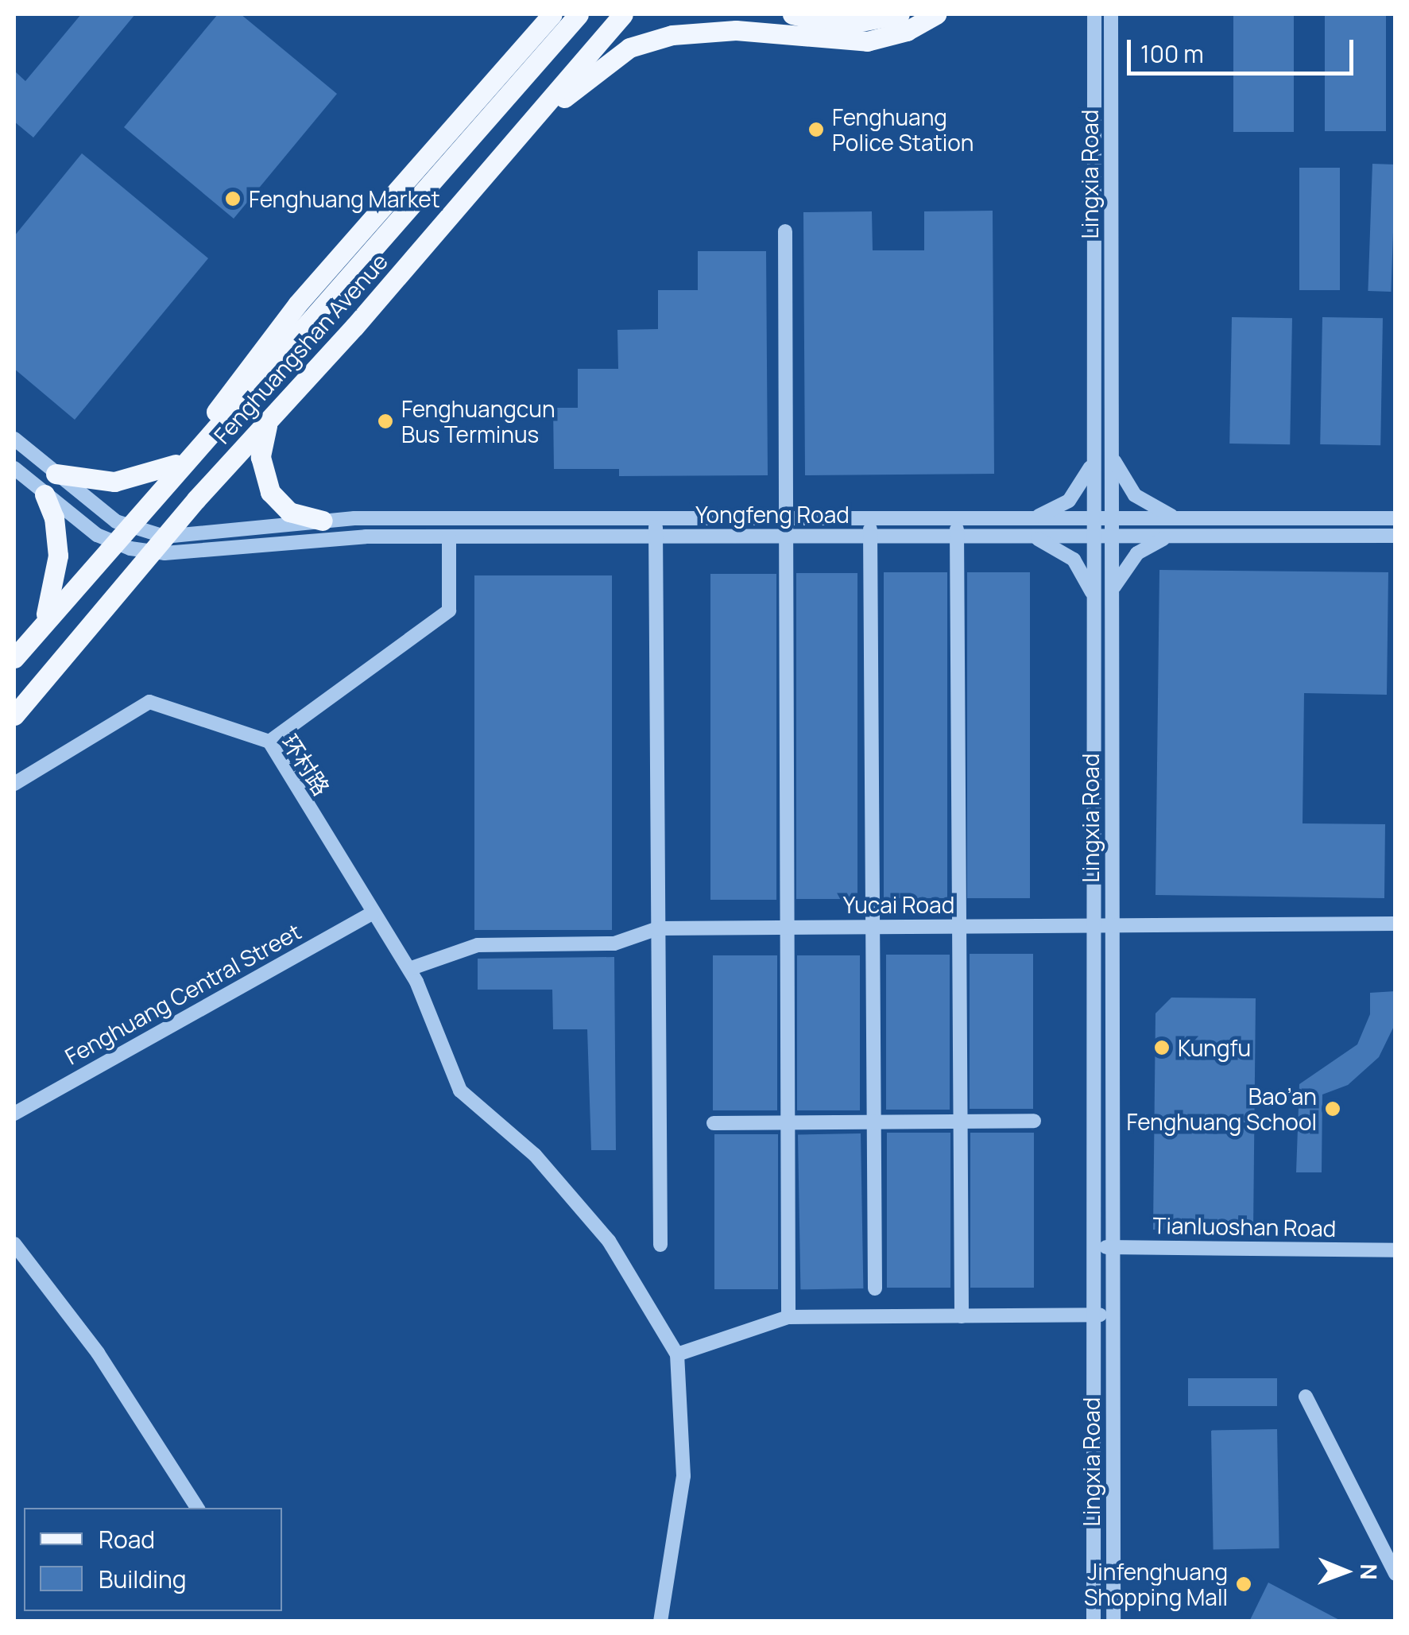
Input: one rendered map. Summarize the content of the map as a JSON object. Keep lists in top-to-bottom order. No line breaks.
{"streets":{"main road":["Fenghuangshan Avenue"],"street":["Lingxia Road","Yongfeng Road","环村路","Yucai Road","Fenghuang Central Street","Tianluoshan Road"]},"crossings":[["Lingxia Road","Yongfeng Road"],["Lingxia Road","Yucai Road"],["Lingxia Road","Tianluoshan Road"],["Fenghuangshan Avenue","Yongfeng Road"],["环村路","Yucai Road"],["环村路","Fenghuang Central Street"]],"places":["Fenghuang Police Station","Fenghuang Market","Fenghuangcun Bus Terminus","Kungfu","Bao’an Fenghuang School","Jinfenghuang Shopping Mall"],"legend":["Road","Building"],"scale_bar":"100 m","north":"right"}
